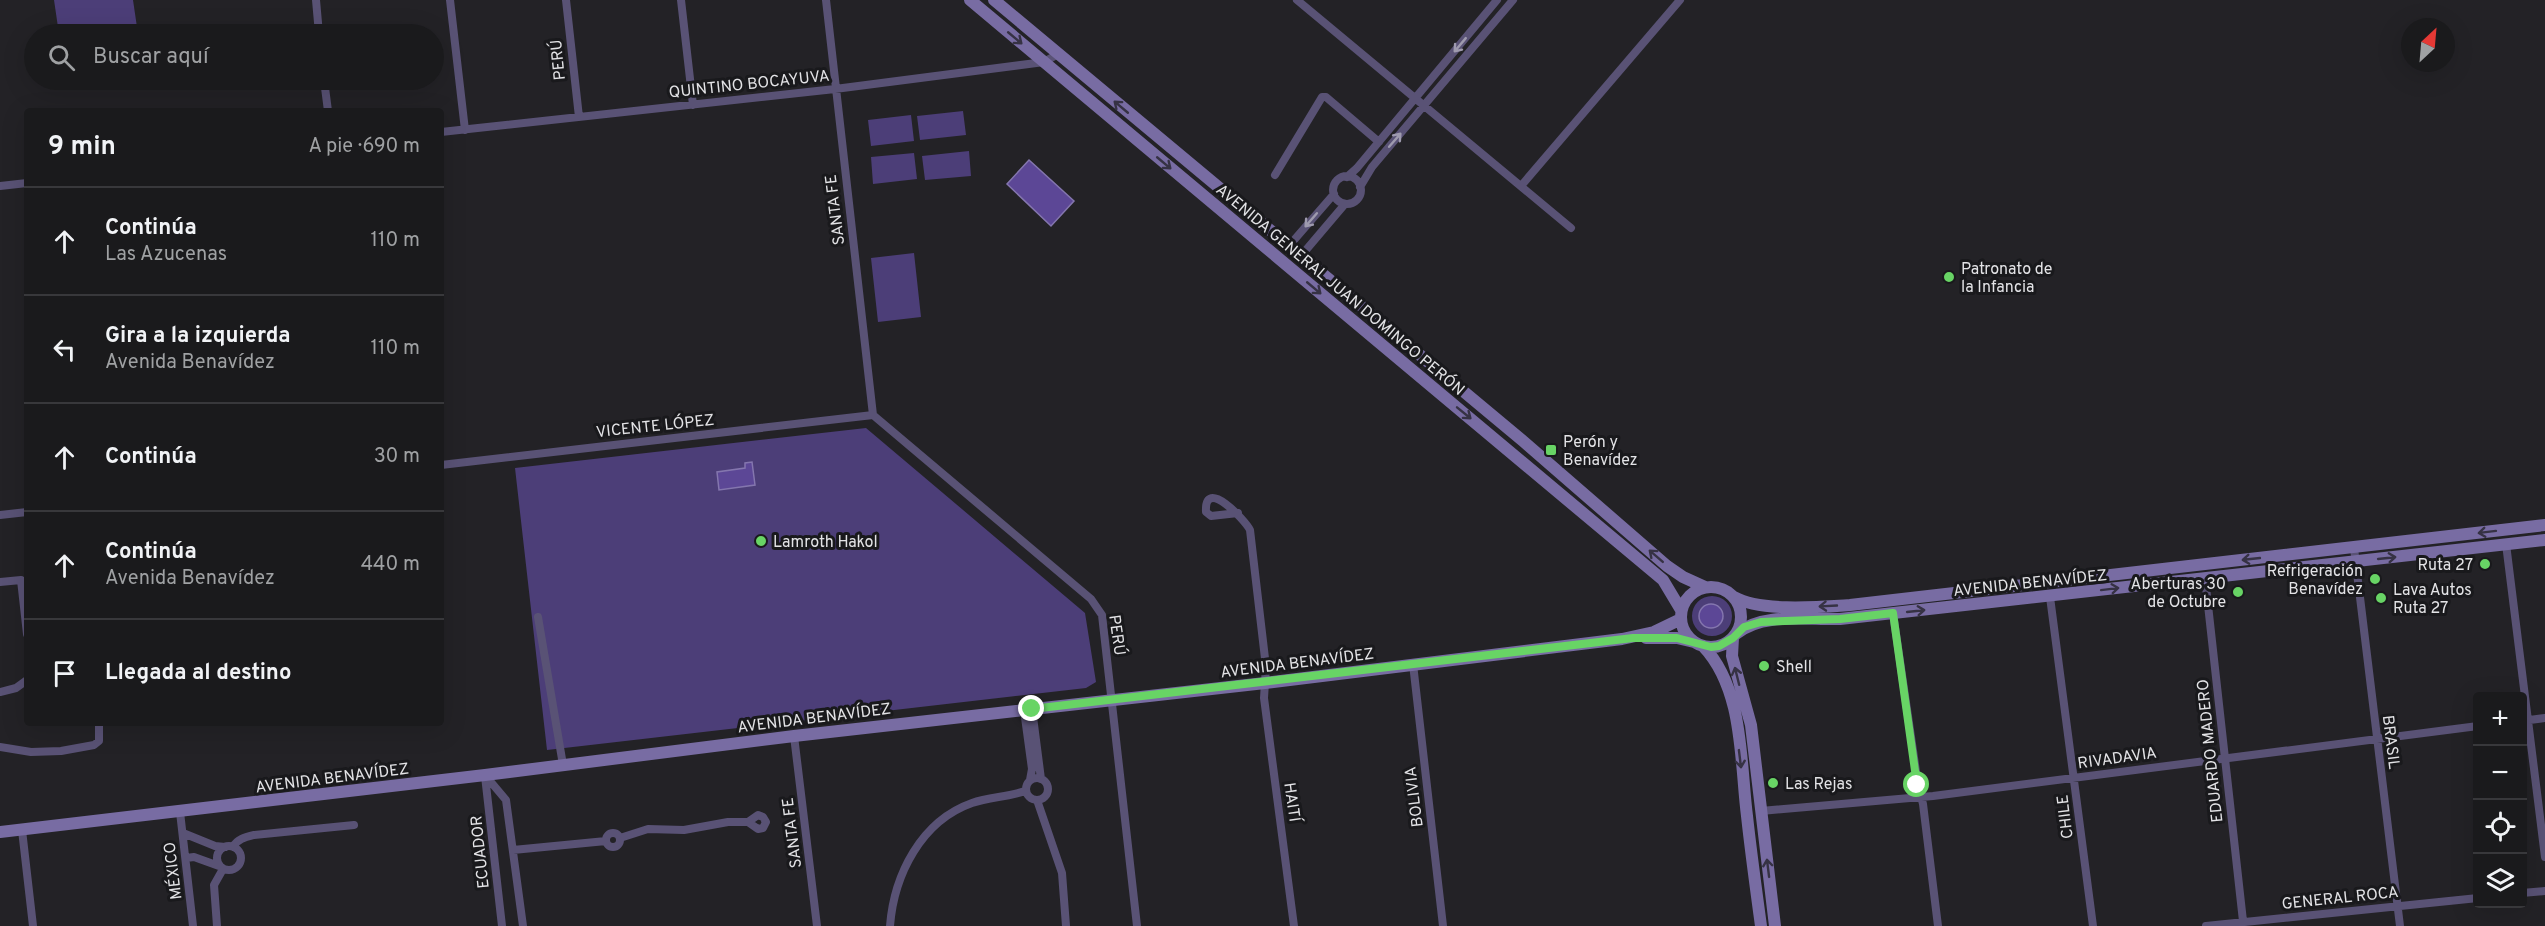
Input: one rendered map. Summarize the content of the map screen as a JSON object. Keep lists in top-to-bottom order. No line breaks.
{"streets":{"main road":["AVENIDA GENERAL JUAN DOMINGO PERÓN","AVENIDA BENAVÍDEZ"],"street":["PERÚ","QUINTINO BOCAYUVA","SANTA FE","VICENTE LÓPEZ","BRASIL","EDUARDO MADERO","RIVADAVIA","BOLIVIA","HAITÍ","CHILE","ECUADOR","MÉXICO","GENERAL ROCA"]},"crossings":[["PERÚ","QUINTINO BOCAYUVA"],["PERÚ","SANTA FE"],["PERÚ","VICENTE LÓPEZ"],["PERÚ","AVENIDA BENAVÍDEZ"],["QUINTINO BOCAYUVA","SANTA FE"],["QUINTINO BOCAYUVA","AVENIDA GENERAL JUAN DOMINGO PERÓN"],["SANTA FE","VICENTE LÓPEZ"],["SANTA FE","AVENIDA BENAVÍDEZ"],["AVENIDA GENERAL JUAN DOMINGO PERÓN","AVENIDA BENAVÍDEZ"],["AVENIDA BENAVÍDEZ","BRASIL"],["AVENIDA BENAVÍDEZ","EDUARDO MADERO"],["AVENIDA BENAVÍDEZ","BOLIVIA"],["AVENIDA BENAVÍDEZ","HAITÍ"],["AVENIDA BENAVÍDEZ","CHILE"],["AVENIDA BENAVÍDEZ","ECUADOR"],["AVENIDA BENAVÍDEZ","MÉXICO"],["BRASIL","RIVADAVIA"],["BRASIL","GENERAL ROCA"],["EDUARDO MADERO","RIVADAVIA"],["EDUARDO MADERO","GENERAL ROCA"],["RIVADAVIA","CHILE"]],"places":{"other":["Patronato de la Infancia","Lamroth Hakol","Ruta 27","Refrigeración Benavídez","Aberturas 30 de Octubre","Lava Autos Ruta 27","Shell","Las Rejas"],"transit":["Perón y Benavídez"]},"north":"top right","page":{"search":"Buscar aquí","heading":["9 min","A pie · 690 m"],"list":[["Continúa","Las Azucenas","110 m"],["Gira a la izquierda","Avenida Benavídez","110 m"],["Continúa","30 m"],["Continúa","Avenida Benavídez","440 m"],"Llegada al destino"],"map_buttons":["+","−"]}}
